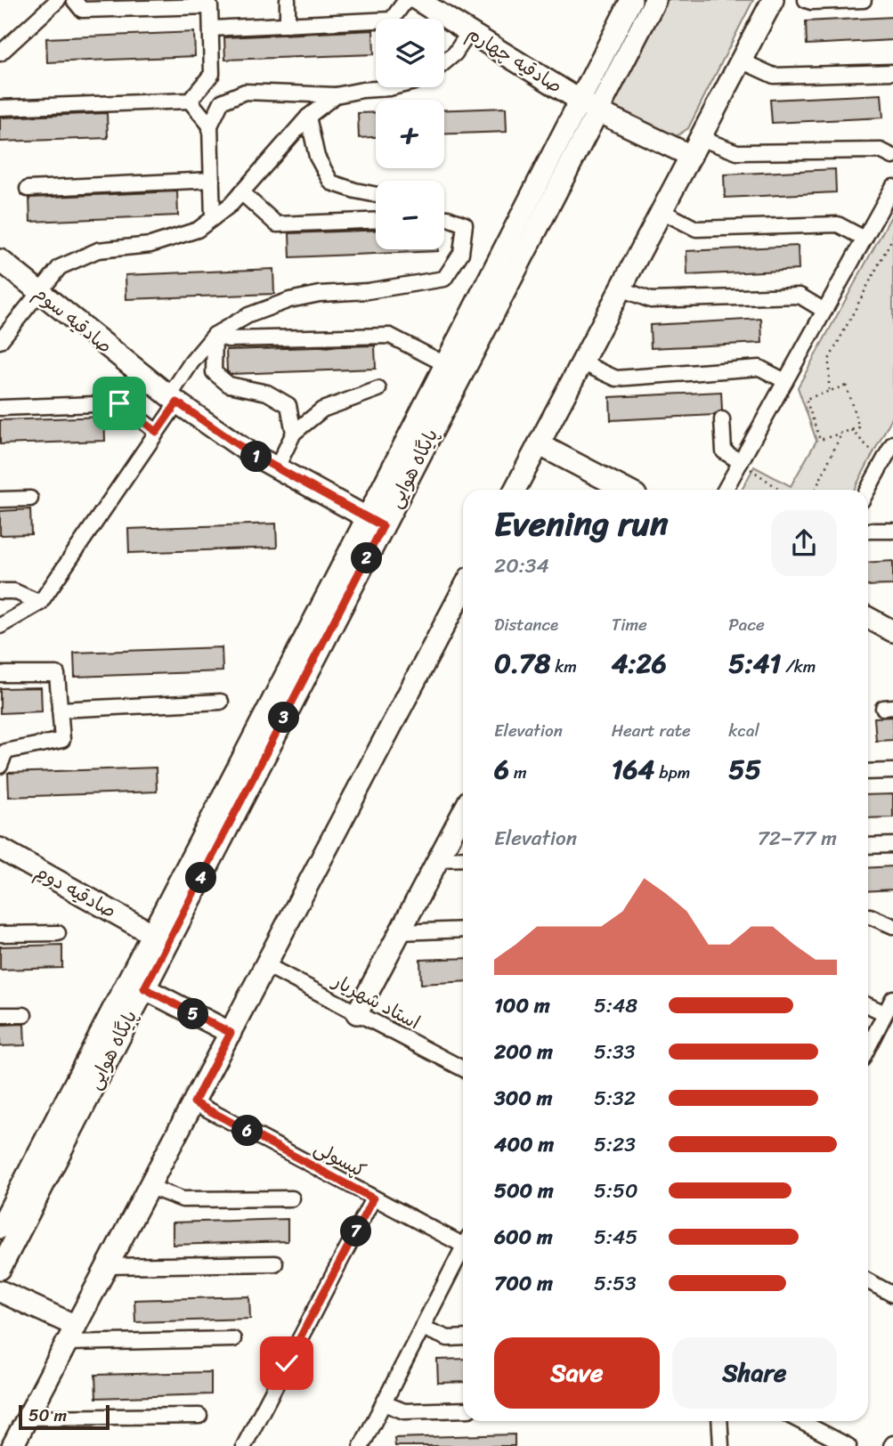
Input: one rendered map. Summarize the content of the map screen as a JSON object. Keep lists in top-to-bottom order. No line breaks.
{"streets":{"street":["صادقیه چهارم","صادقیه سوم","پایگاه هوایی","صادقیه دوم","استاد شهریار","کپسولی"]},"crossings":[["صادقیه چهارم","پایگاه هوایی"],["صادقیه سوم","پایگاه هوایی"],["پایگاه هوایی","صادقیه دوم"]],"scale_bar":"50 m","page":{"map_buttons":["+","−"],"pins":["1","2","3","4","5","6","7"],"heading":["Evening run","20:34"],"stats":[["Distance","0.78 km"],["Time","4:26"],["Pace","5:41 /km"],["Elevation","6 m"],["Heart rate","164 bpm"],["kcal","55"]],"chart":["Elevation","72–77 m"],"list":[{"name":"100 m","note":"5:48"},{"name":"200 m","note":"5:33"},{"name":"300 m","note":"5:32"},{"name":"400 m","note":"5:23"},{"name":"500 m","note":"5:50"},{"name":"600 m","note":"5:45"},{"name":"700 m","note":"5:53"}],"buttons":["Save","Share"],"scale":"50 m"}}
